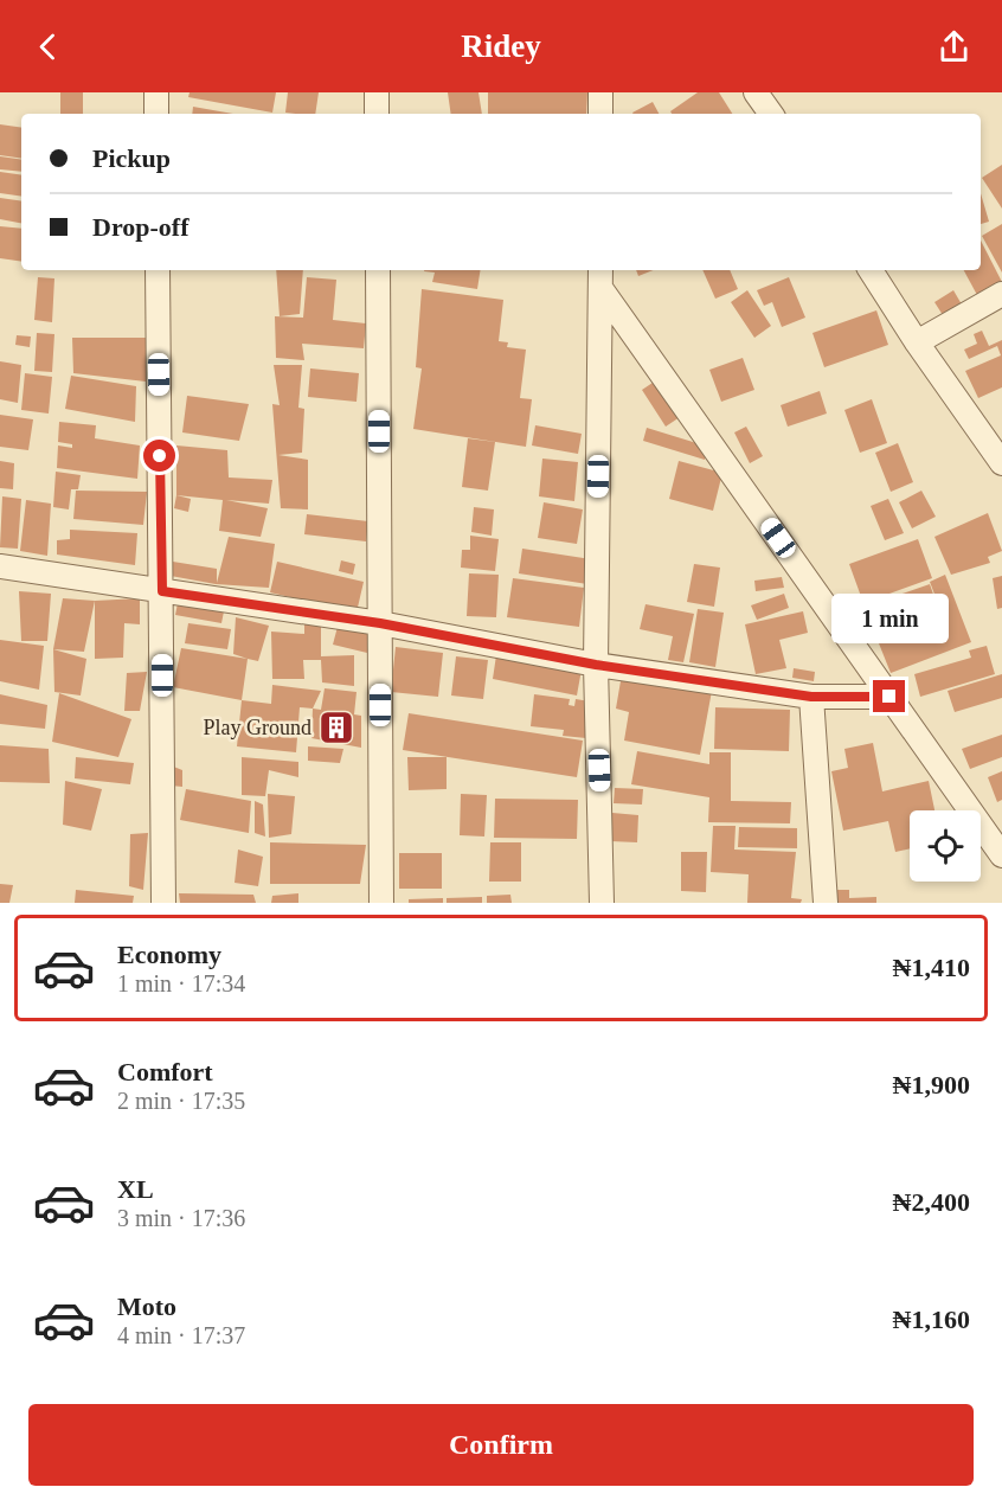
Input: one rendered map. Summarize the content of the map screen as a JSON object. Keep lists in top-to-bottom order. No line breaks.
{"places":{"building":["Play Ground"]},"page":{"header":"Ridey","banner":["Pickup","Drop-off"],"bubble":"1 min","list":[{"name":"Economy","note":"1 min · 17:34","value":"₦1,410"},{"name":"Comfort","note":"2 min · 17:35","value":"₦1,900"},{"name":"XL","note":"3 min · 17:36","value":"₦2,400"},{"name":"Moto","note":"4 min · 17:37","value":"₦1,160"}],"buttons":"Confirm"}}
